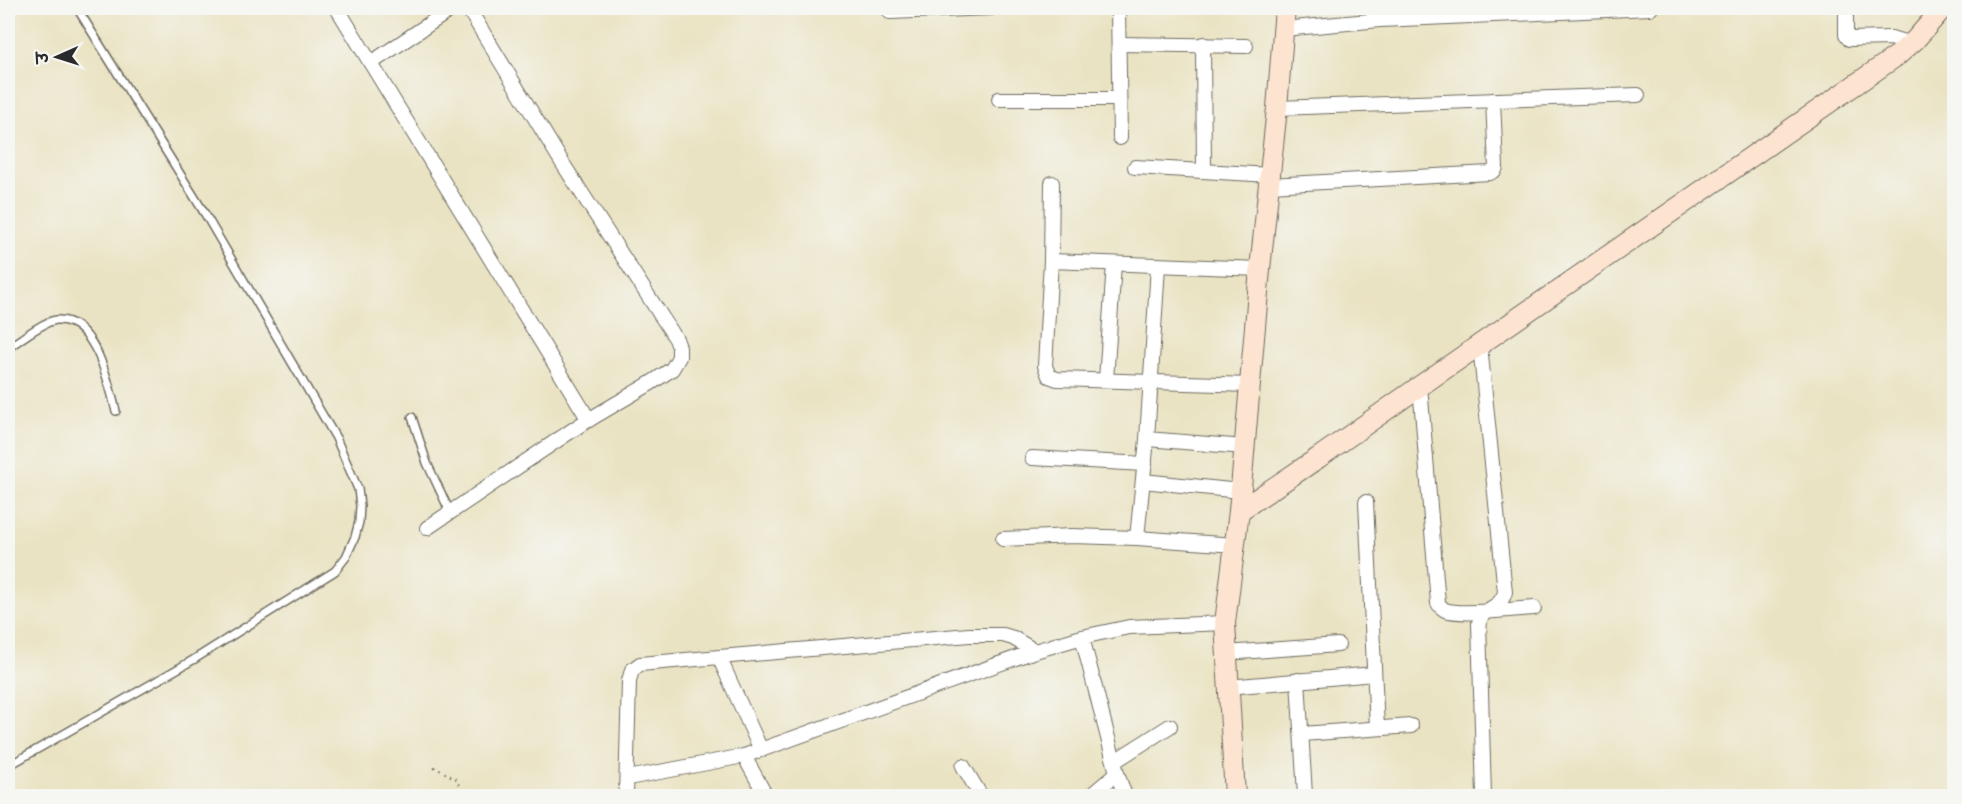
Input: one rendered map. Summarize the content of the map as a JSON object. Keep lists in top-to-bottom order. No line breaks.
{"north":"left"}
